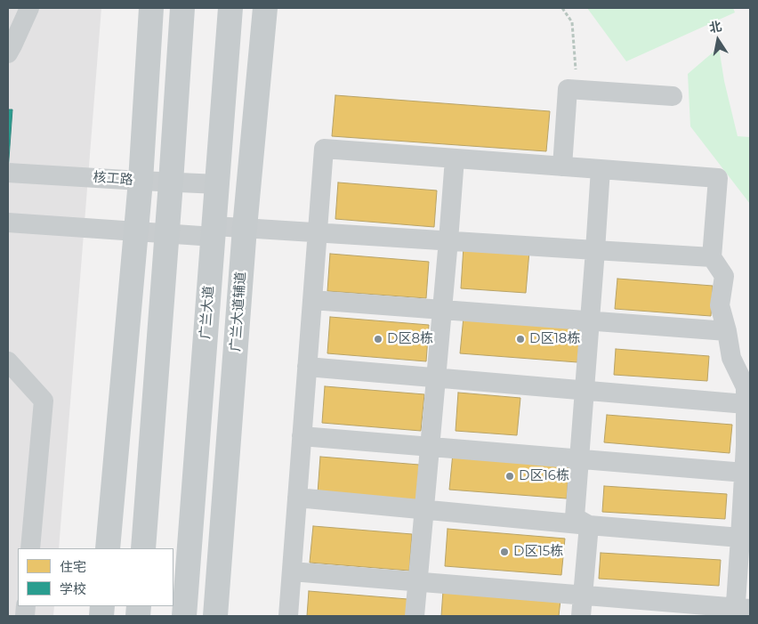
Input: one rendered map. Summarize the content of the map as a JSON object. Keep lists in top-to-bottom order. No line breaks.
{"streets":{"main road":["广兰大道辅道","广兰大道"],"street":["核工路"]},"crossings":[["核工路","广兰大道"]],"places":["D区8栋","D区18栋","D区16栋","D区15栋"],"legend":["住宅","学校"],"north":"top"}
